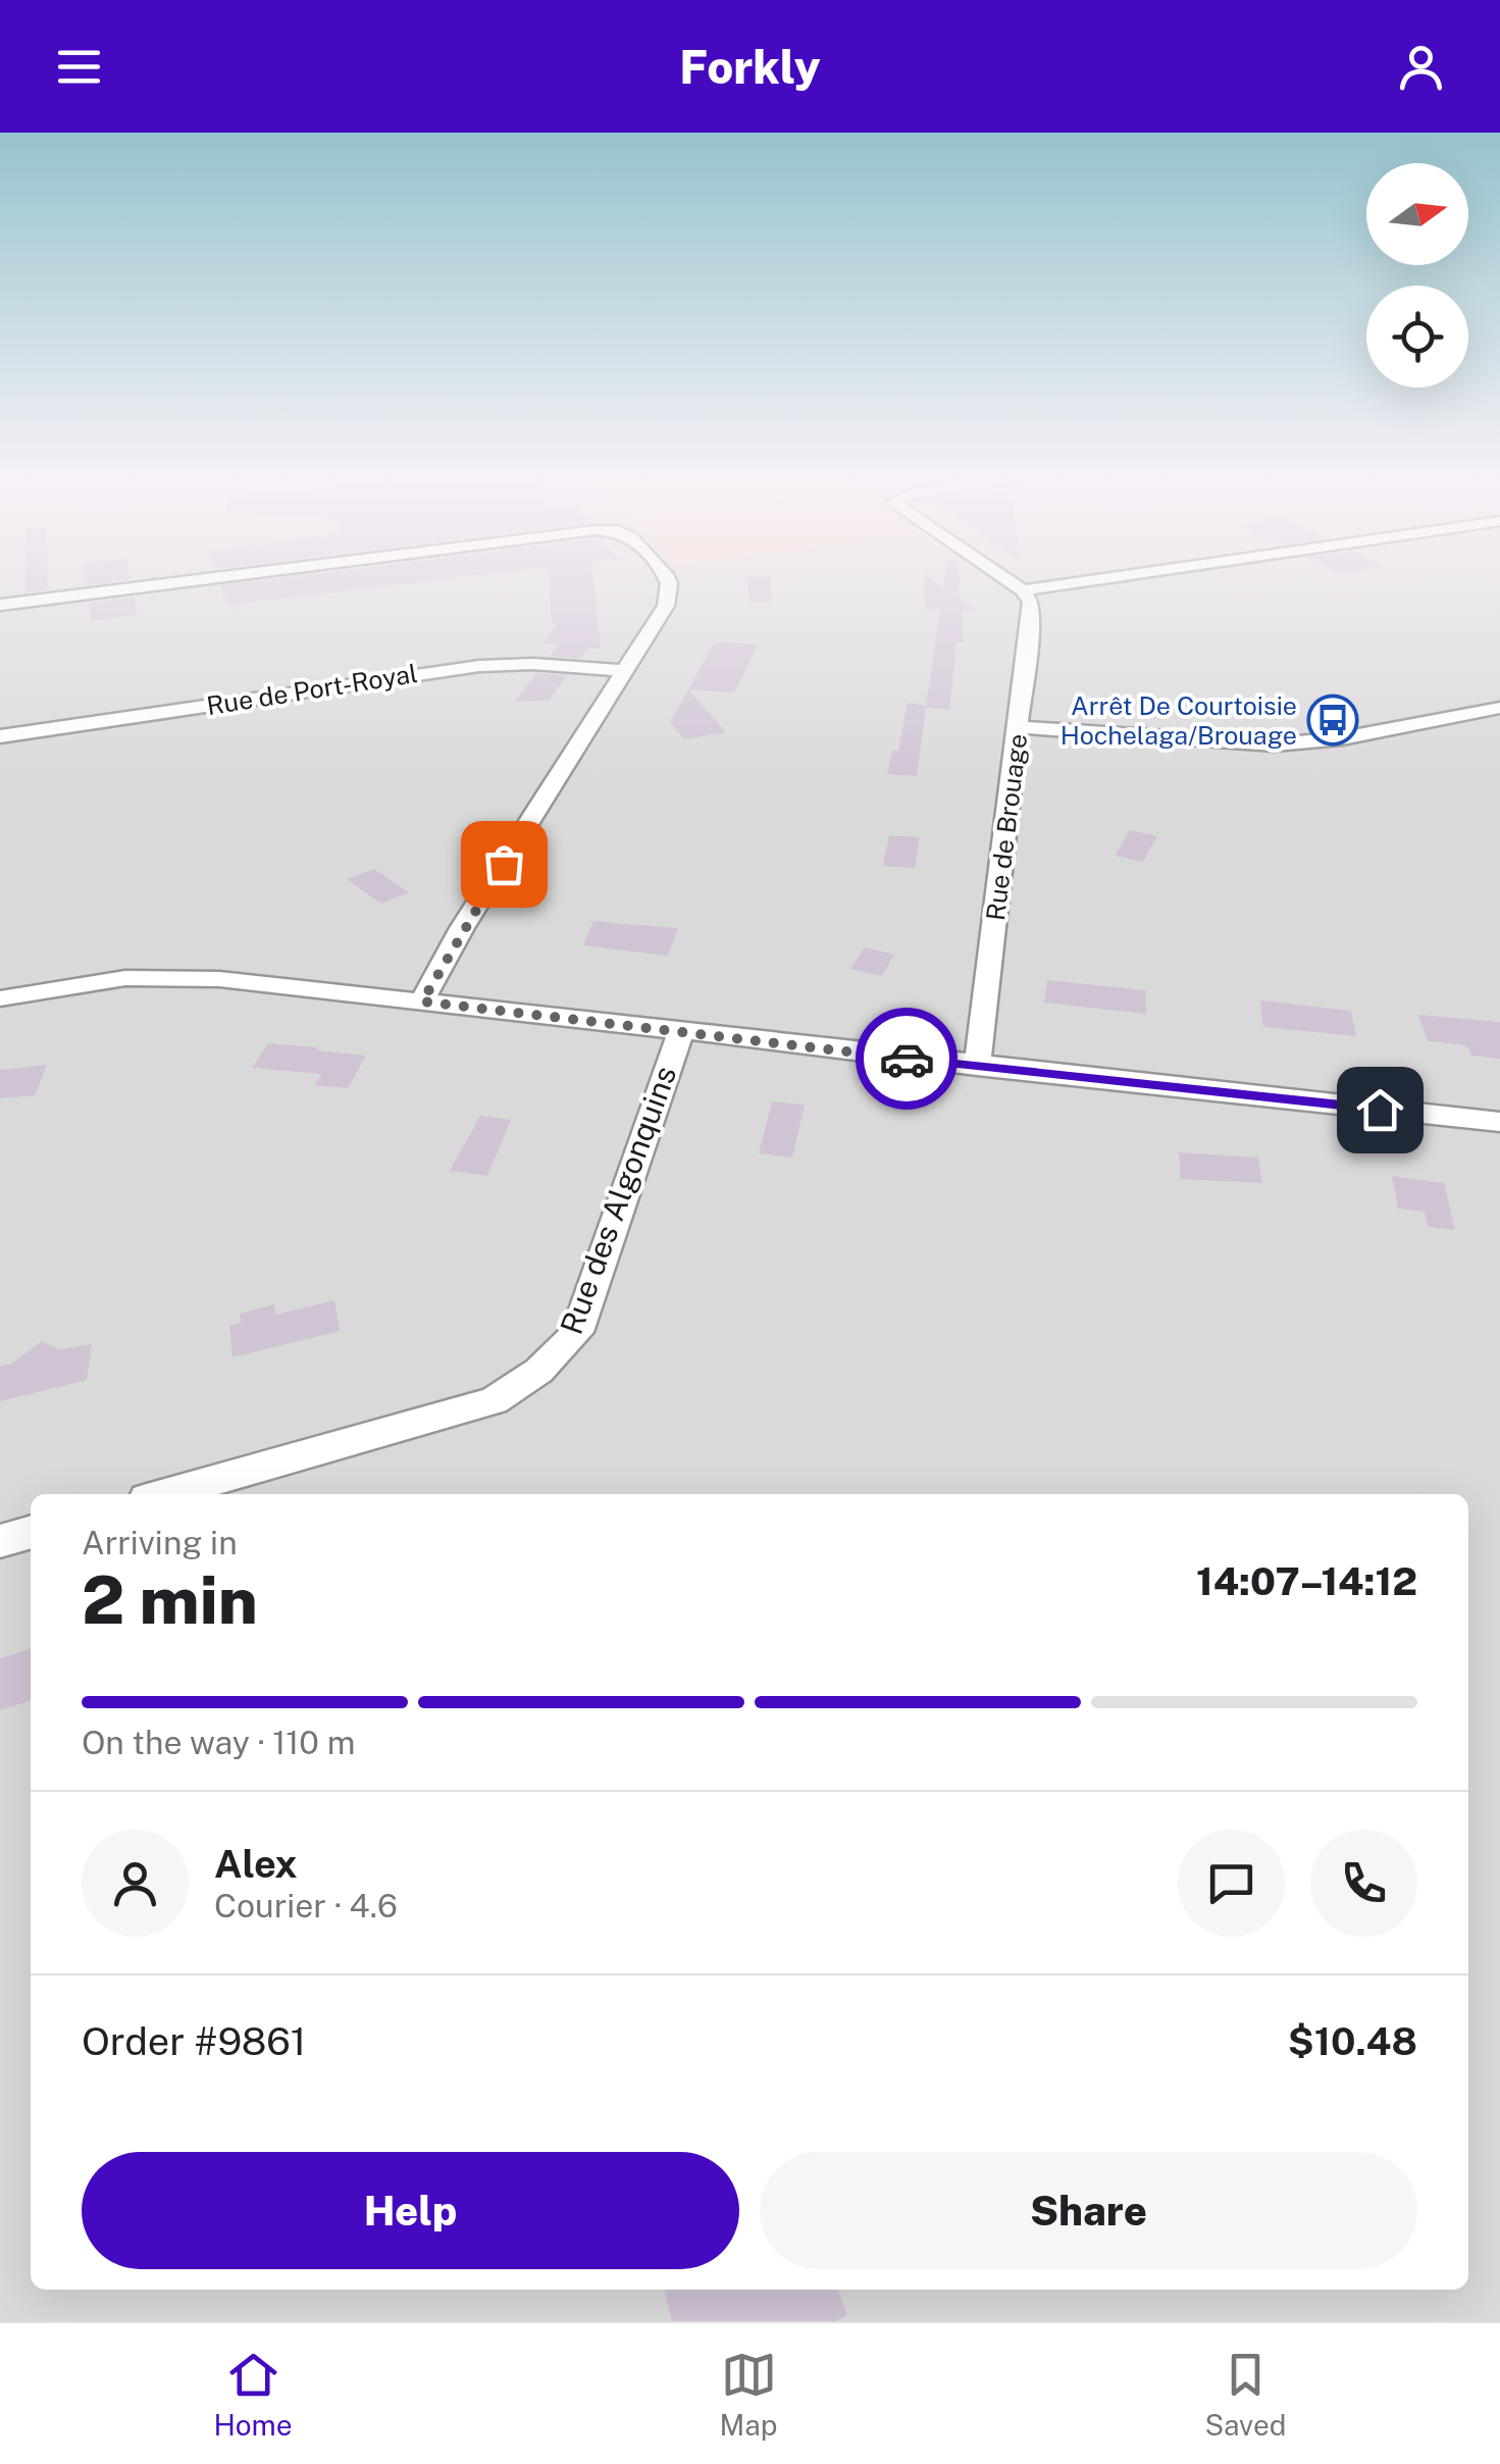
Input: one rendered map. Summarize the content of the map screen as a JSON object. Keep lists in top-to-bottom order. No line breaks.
{"streets":{"street":["Rue de Port-Royal","Rue de Brouage","Rue des Algonquins"]},"places":{"bus stop":["Arrêt De Courtoisie Hochelaga/Brouage"]},"north":"right","page":{"header":"Forkly","heading":["2 min","Arriving in","14:07–14:12"],"panel":["Alex","Courier · 4.6","Order #9861","$10.48"],"bar":"On the way · 110 m","buttons":["Help","Share"],"tabs":["Home","Map","Saved"]}}
